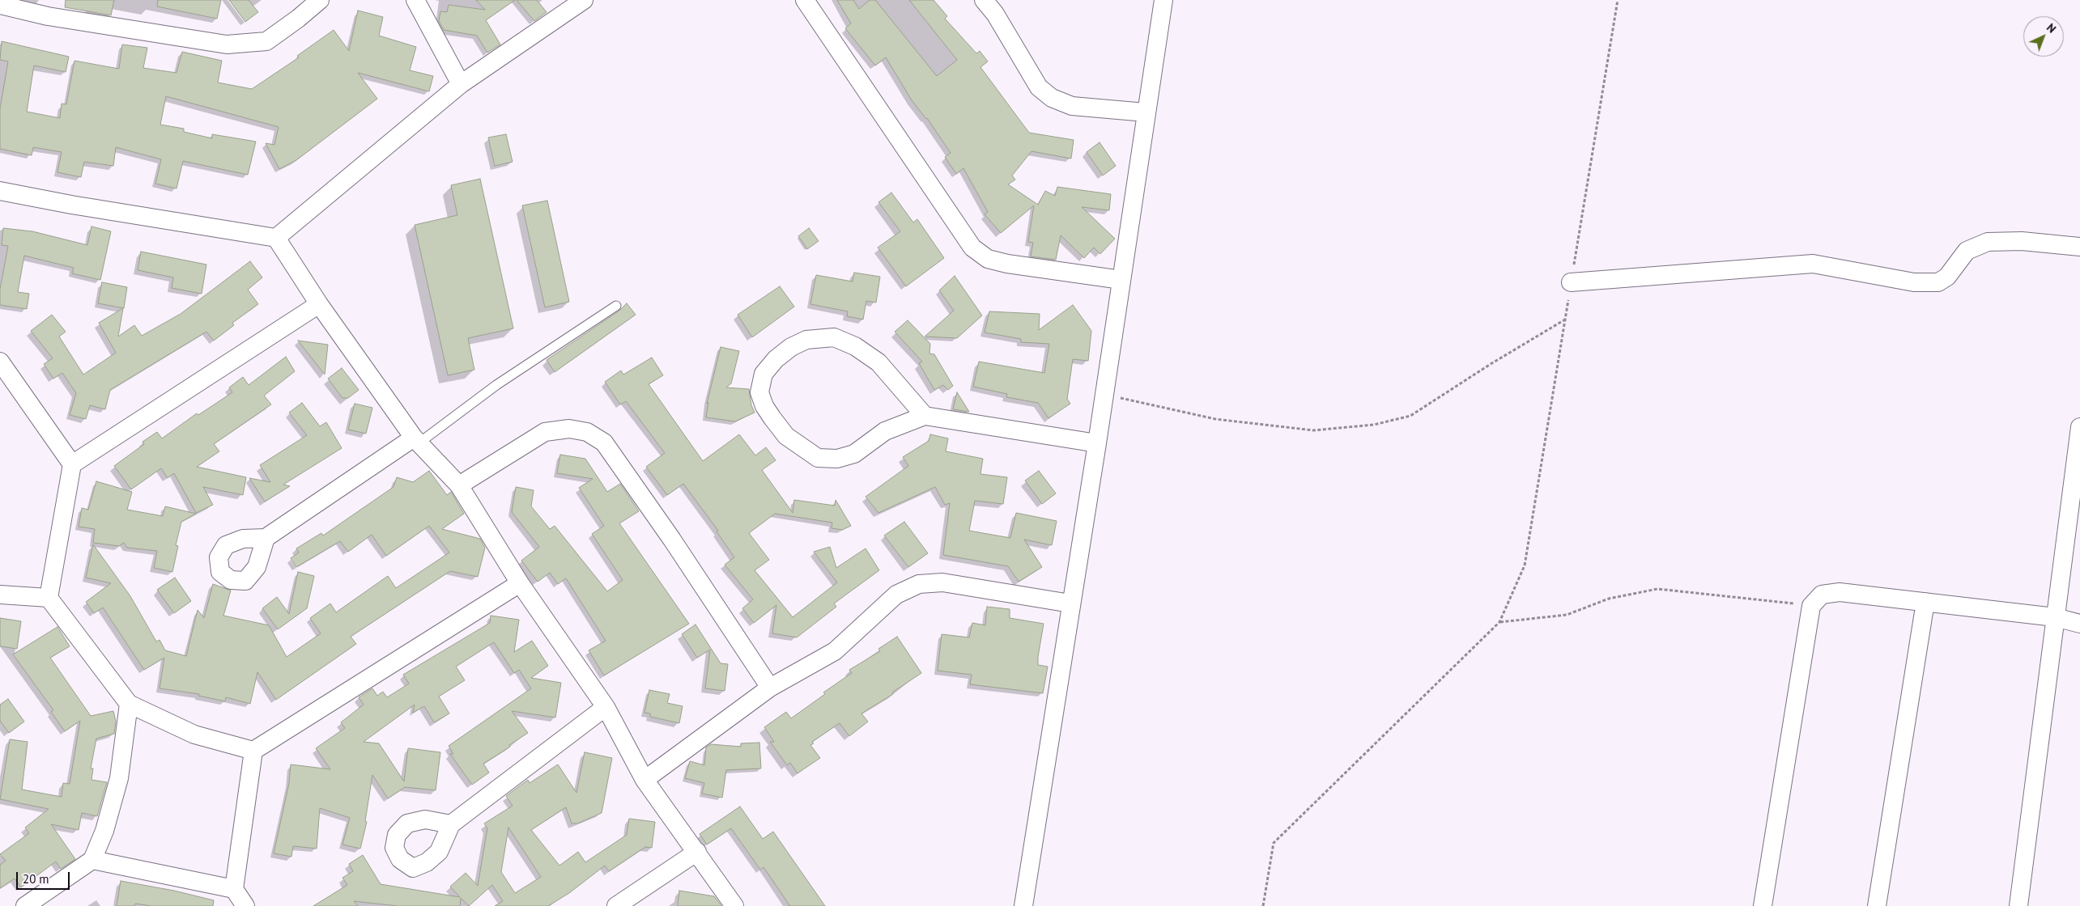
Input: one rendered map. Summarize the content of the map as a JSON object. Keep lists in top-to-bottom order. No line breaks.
{"scale_bar":"20 m","north":"top right"}
